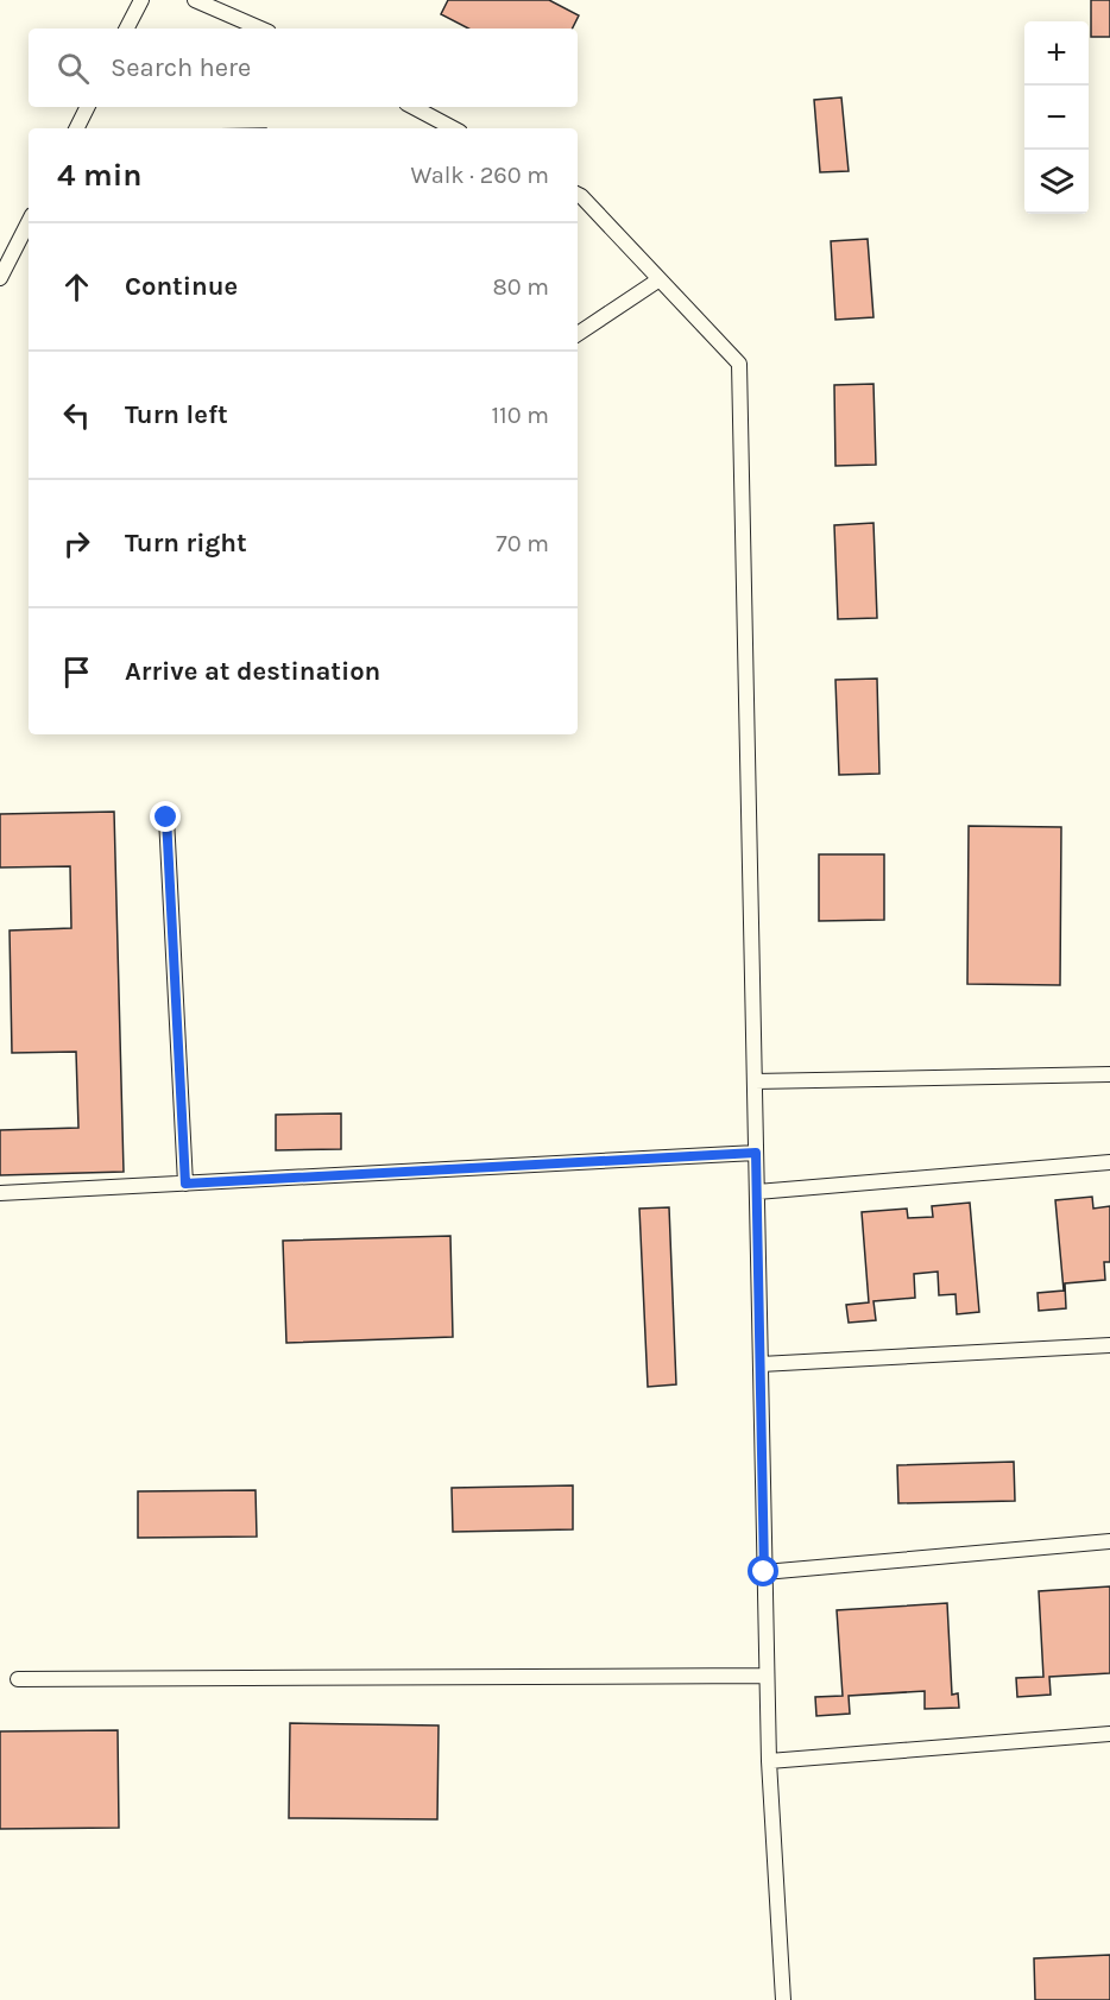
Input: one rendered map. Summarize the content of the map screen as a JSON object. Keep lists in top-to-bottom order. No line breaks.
{"page":{"map_buttons":["+","−"],"search":"Search here","heading":["4 min","Walk · 260 m"],"list":[["Continue","80 m"],["Turn left","110 m"],["Turn right","70 m"],"Arrive at destination"]}}
